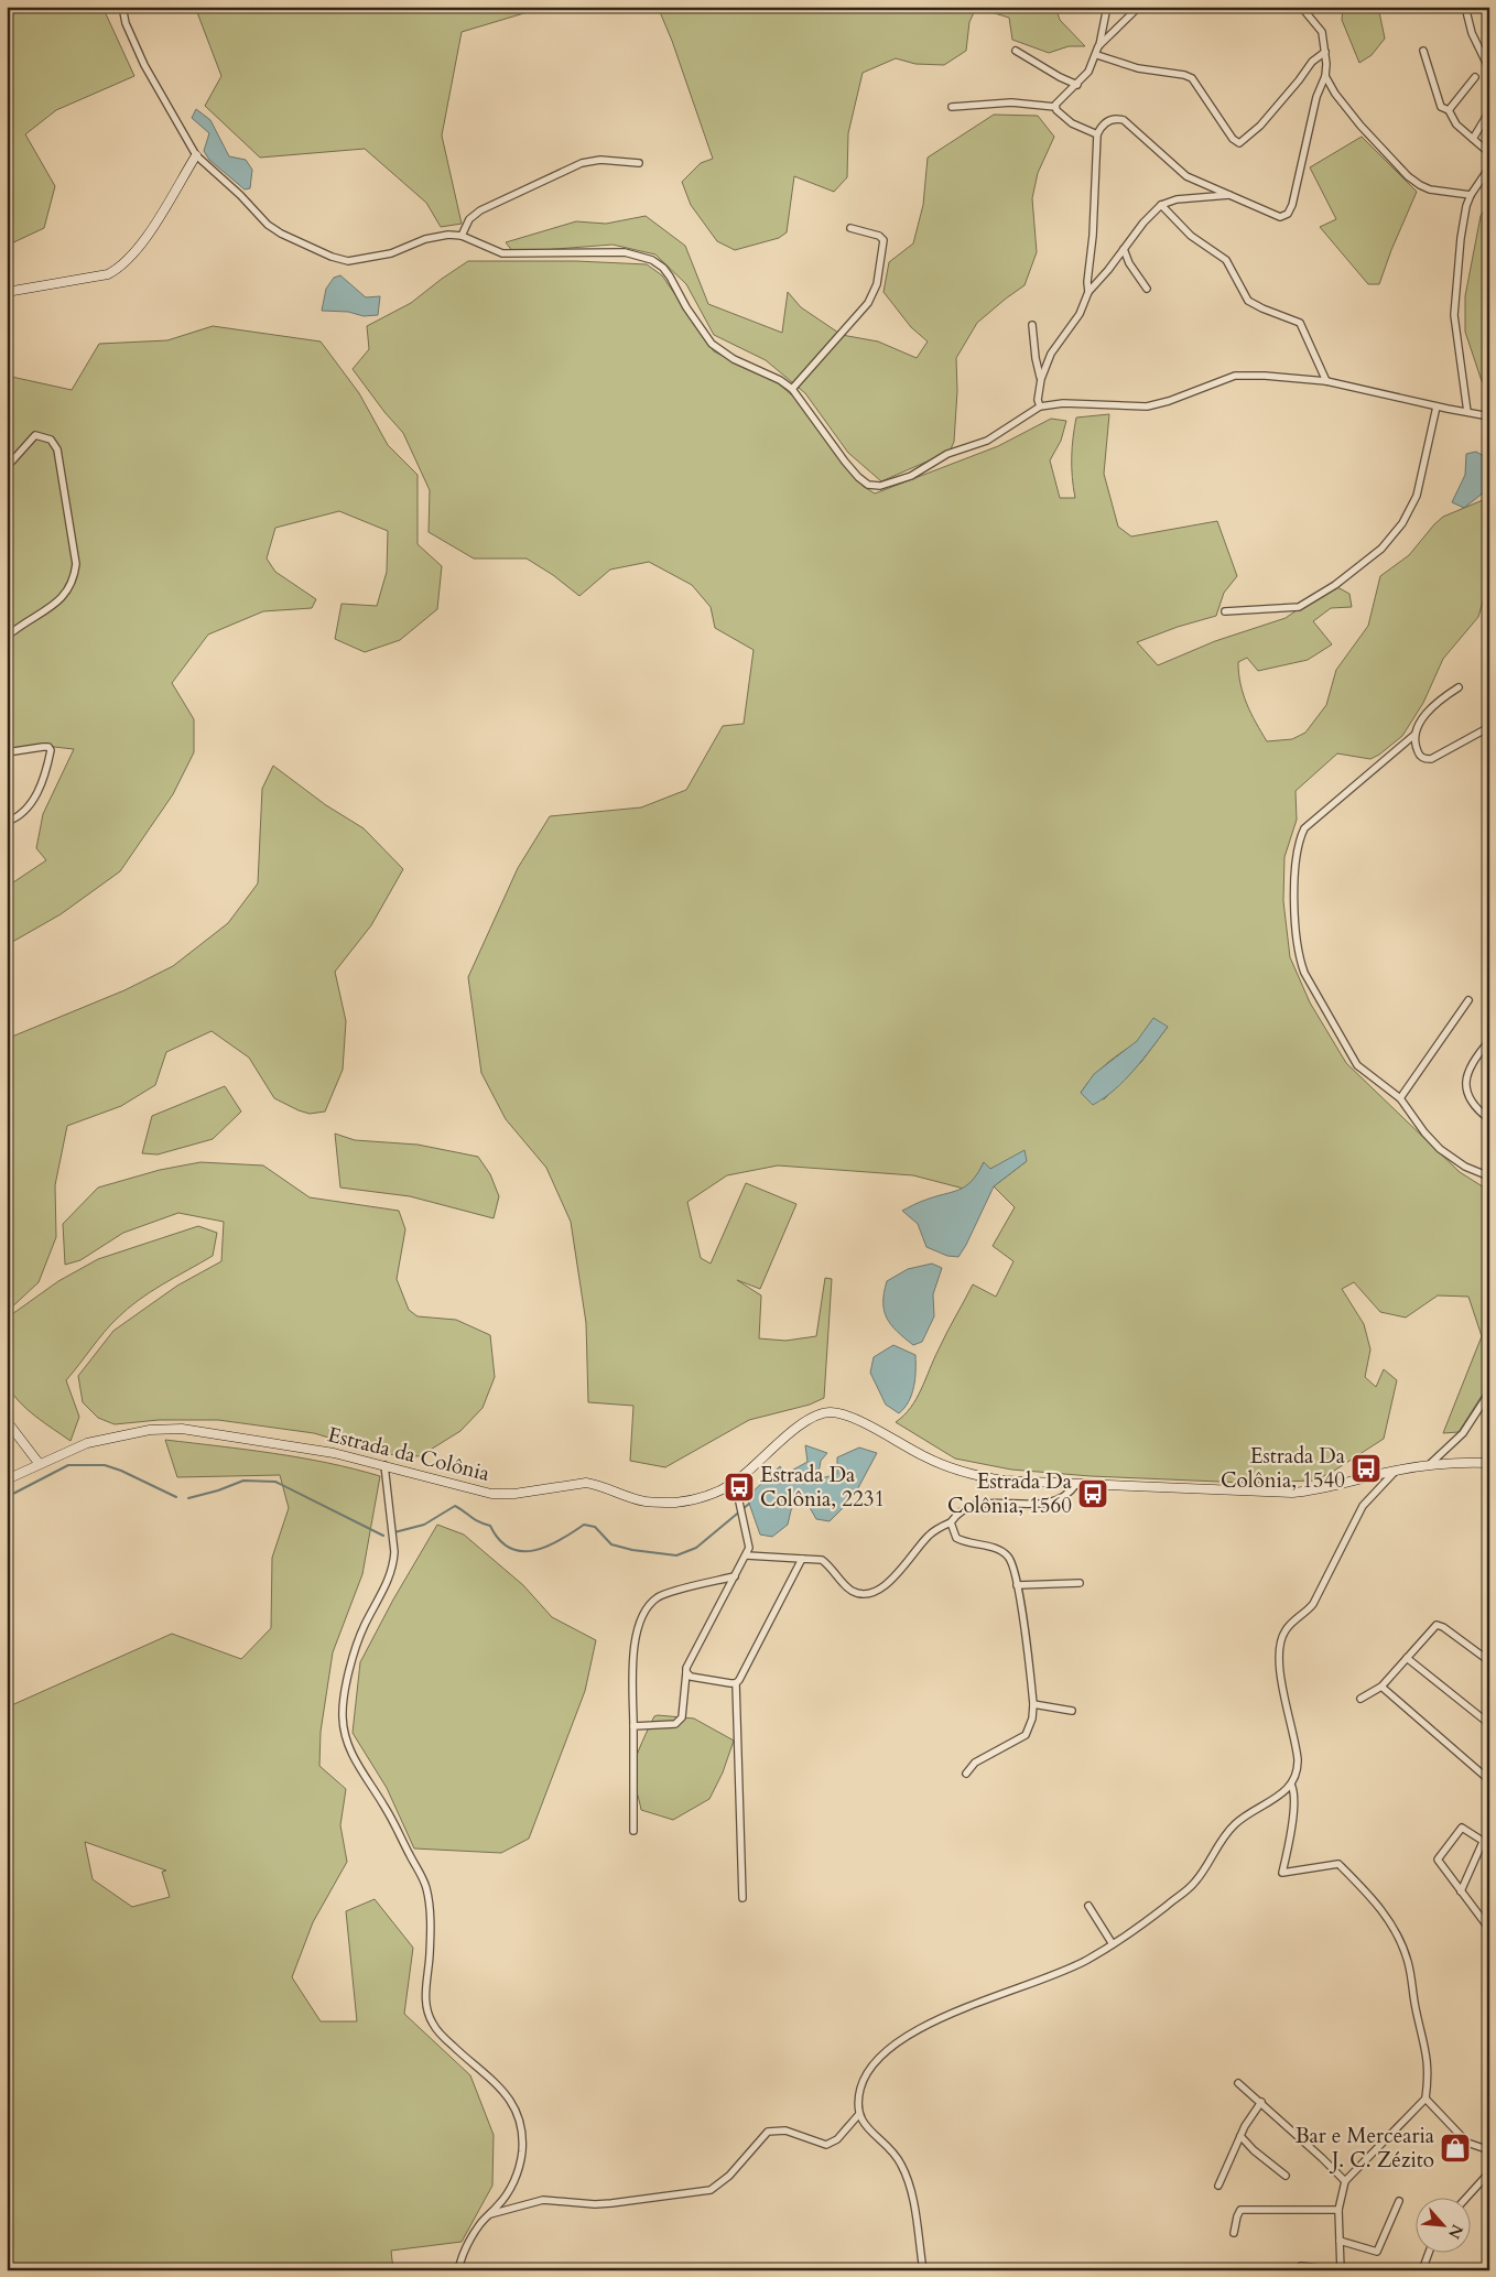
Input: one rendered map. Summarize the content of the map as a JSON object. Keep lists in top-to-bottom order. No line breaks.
{"streets":{"main road":["Estrada da Colônia"]},"places":{"bus stop":["Estrada Da Colônia, 1540","Estrada Da Colônia, 2231","Estrada Da Colônia, 1560"],"shop":["Bar e Mercearia J. C. Zézito"]},"north":"bottom right"}
